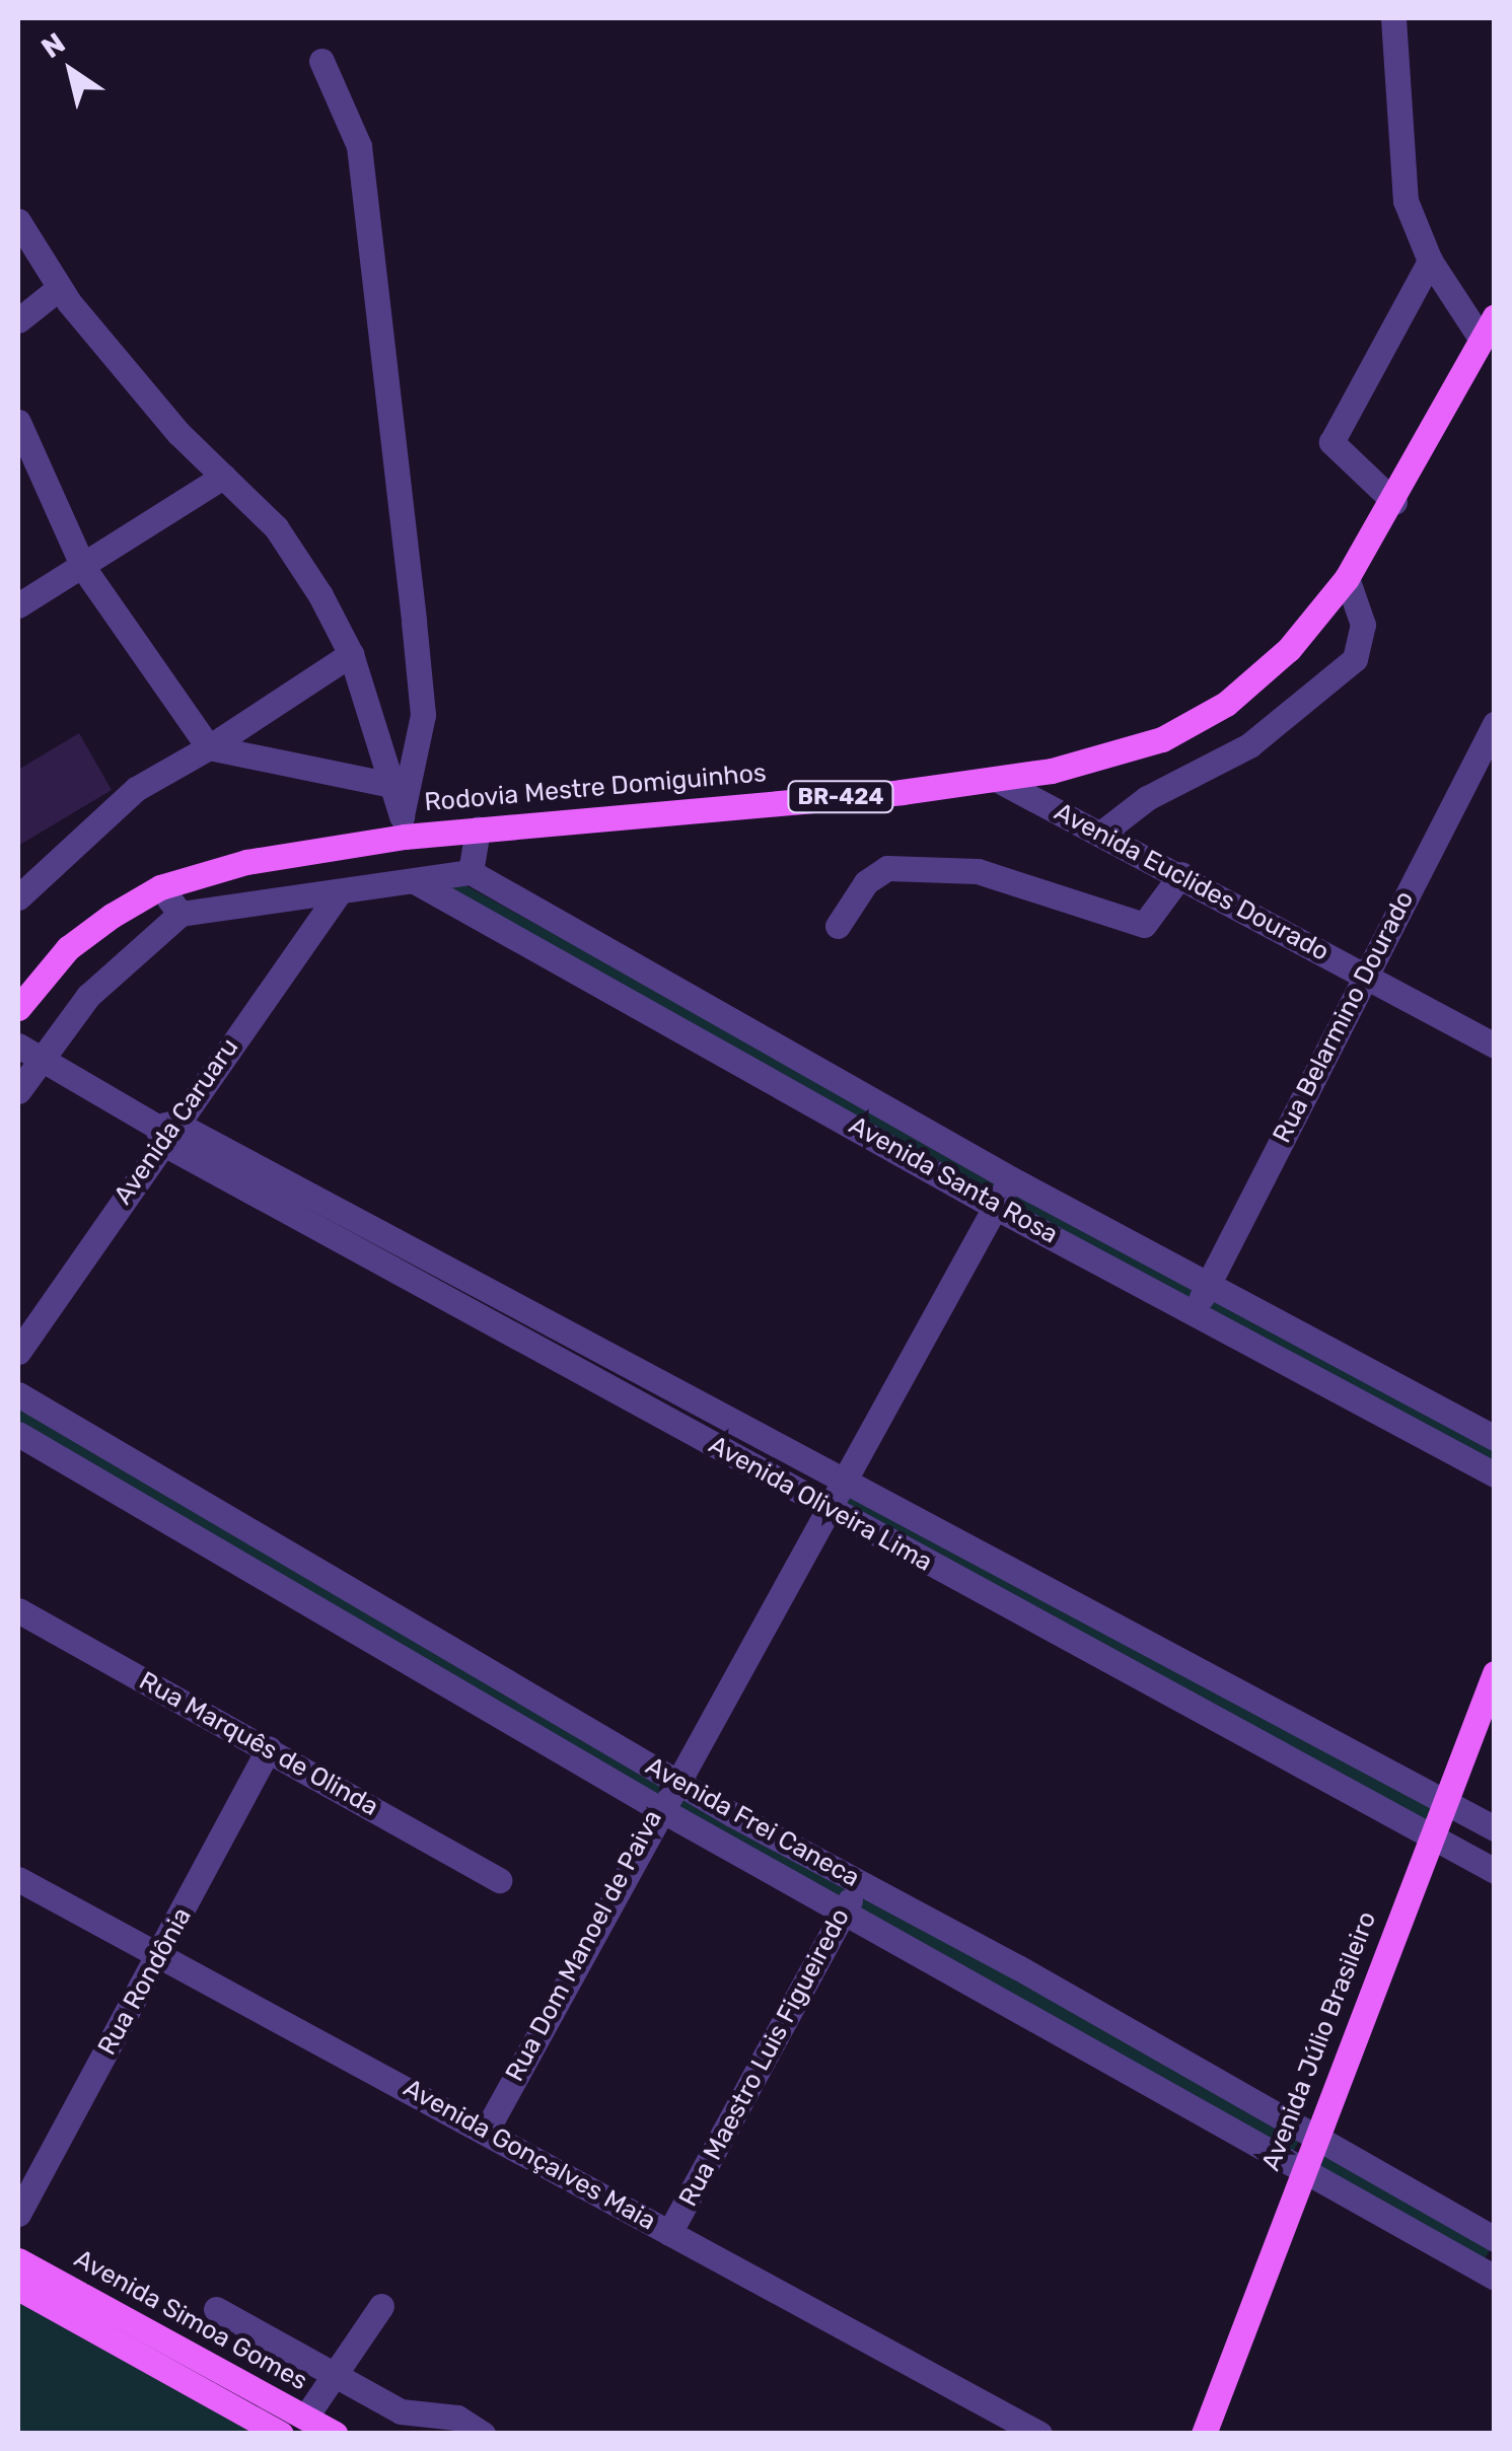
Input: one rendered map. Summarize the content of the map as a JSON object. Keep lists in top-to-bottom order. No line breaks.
{"streets":{"main road":["Rodovia Mestre Domiguinhos","BR-424","Avenida Júlio Brasileiro","Avenida Simoa Gomes"],"street":["Avenida Euclides Dourado","Rua Belarmino Dourado","Avenida Caruaru","Avenida Santa Rosa","Avenida Oliveira Lima","Rua Marquês de Olinda","Avenida Frei Caneca","Rua Dom Manoel de Paiva","Rua Rondônia","Rua Maestro Luis Figueiredo","Avenida Gonçalves Maia"]},"crossings":[["Rodovia Mestre Domiguinhos","Avenida Euclides Dourado"],["Avenida Euclides Dourado","Rua Belarmino Dourado"],["Rua Belarmino Dourado","Avenida Santa Rosa"],["Avenida Caruaru","Avenida Oliveira Lima"],["Avenida Santa Rosa","Rua Dom Manoel de Paiva"],["Avenida Oliveira Lima","Rua Dom Manoel de Paiva"],["Avenida Oliveira Lima","Avenida Júlio Brasileiro"],["Rua Marquês de Olinda","Rua Rondônia"],["Avenida Frei Caneca","Rua Dom Manoel de Paiva"],["Avenida Frei Caneca","Avenida Júlio Brasileiro"],["Avenida Frei Caneca","Rua Maestro Luis Figueiredo"],["Rua Dom Manoel de Paiva","Avenida Gonçalves Maia"],["Rua Rondônia","Avenida Gonçalves Maia"],["Rua Maestro Luis Figueiredo","Avenida Gonçalves Maia"]],"north":"top left"}
